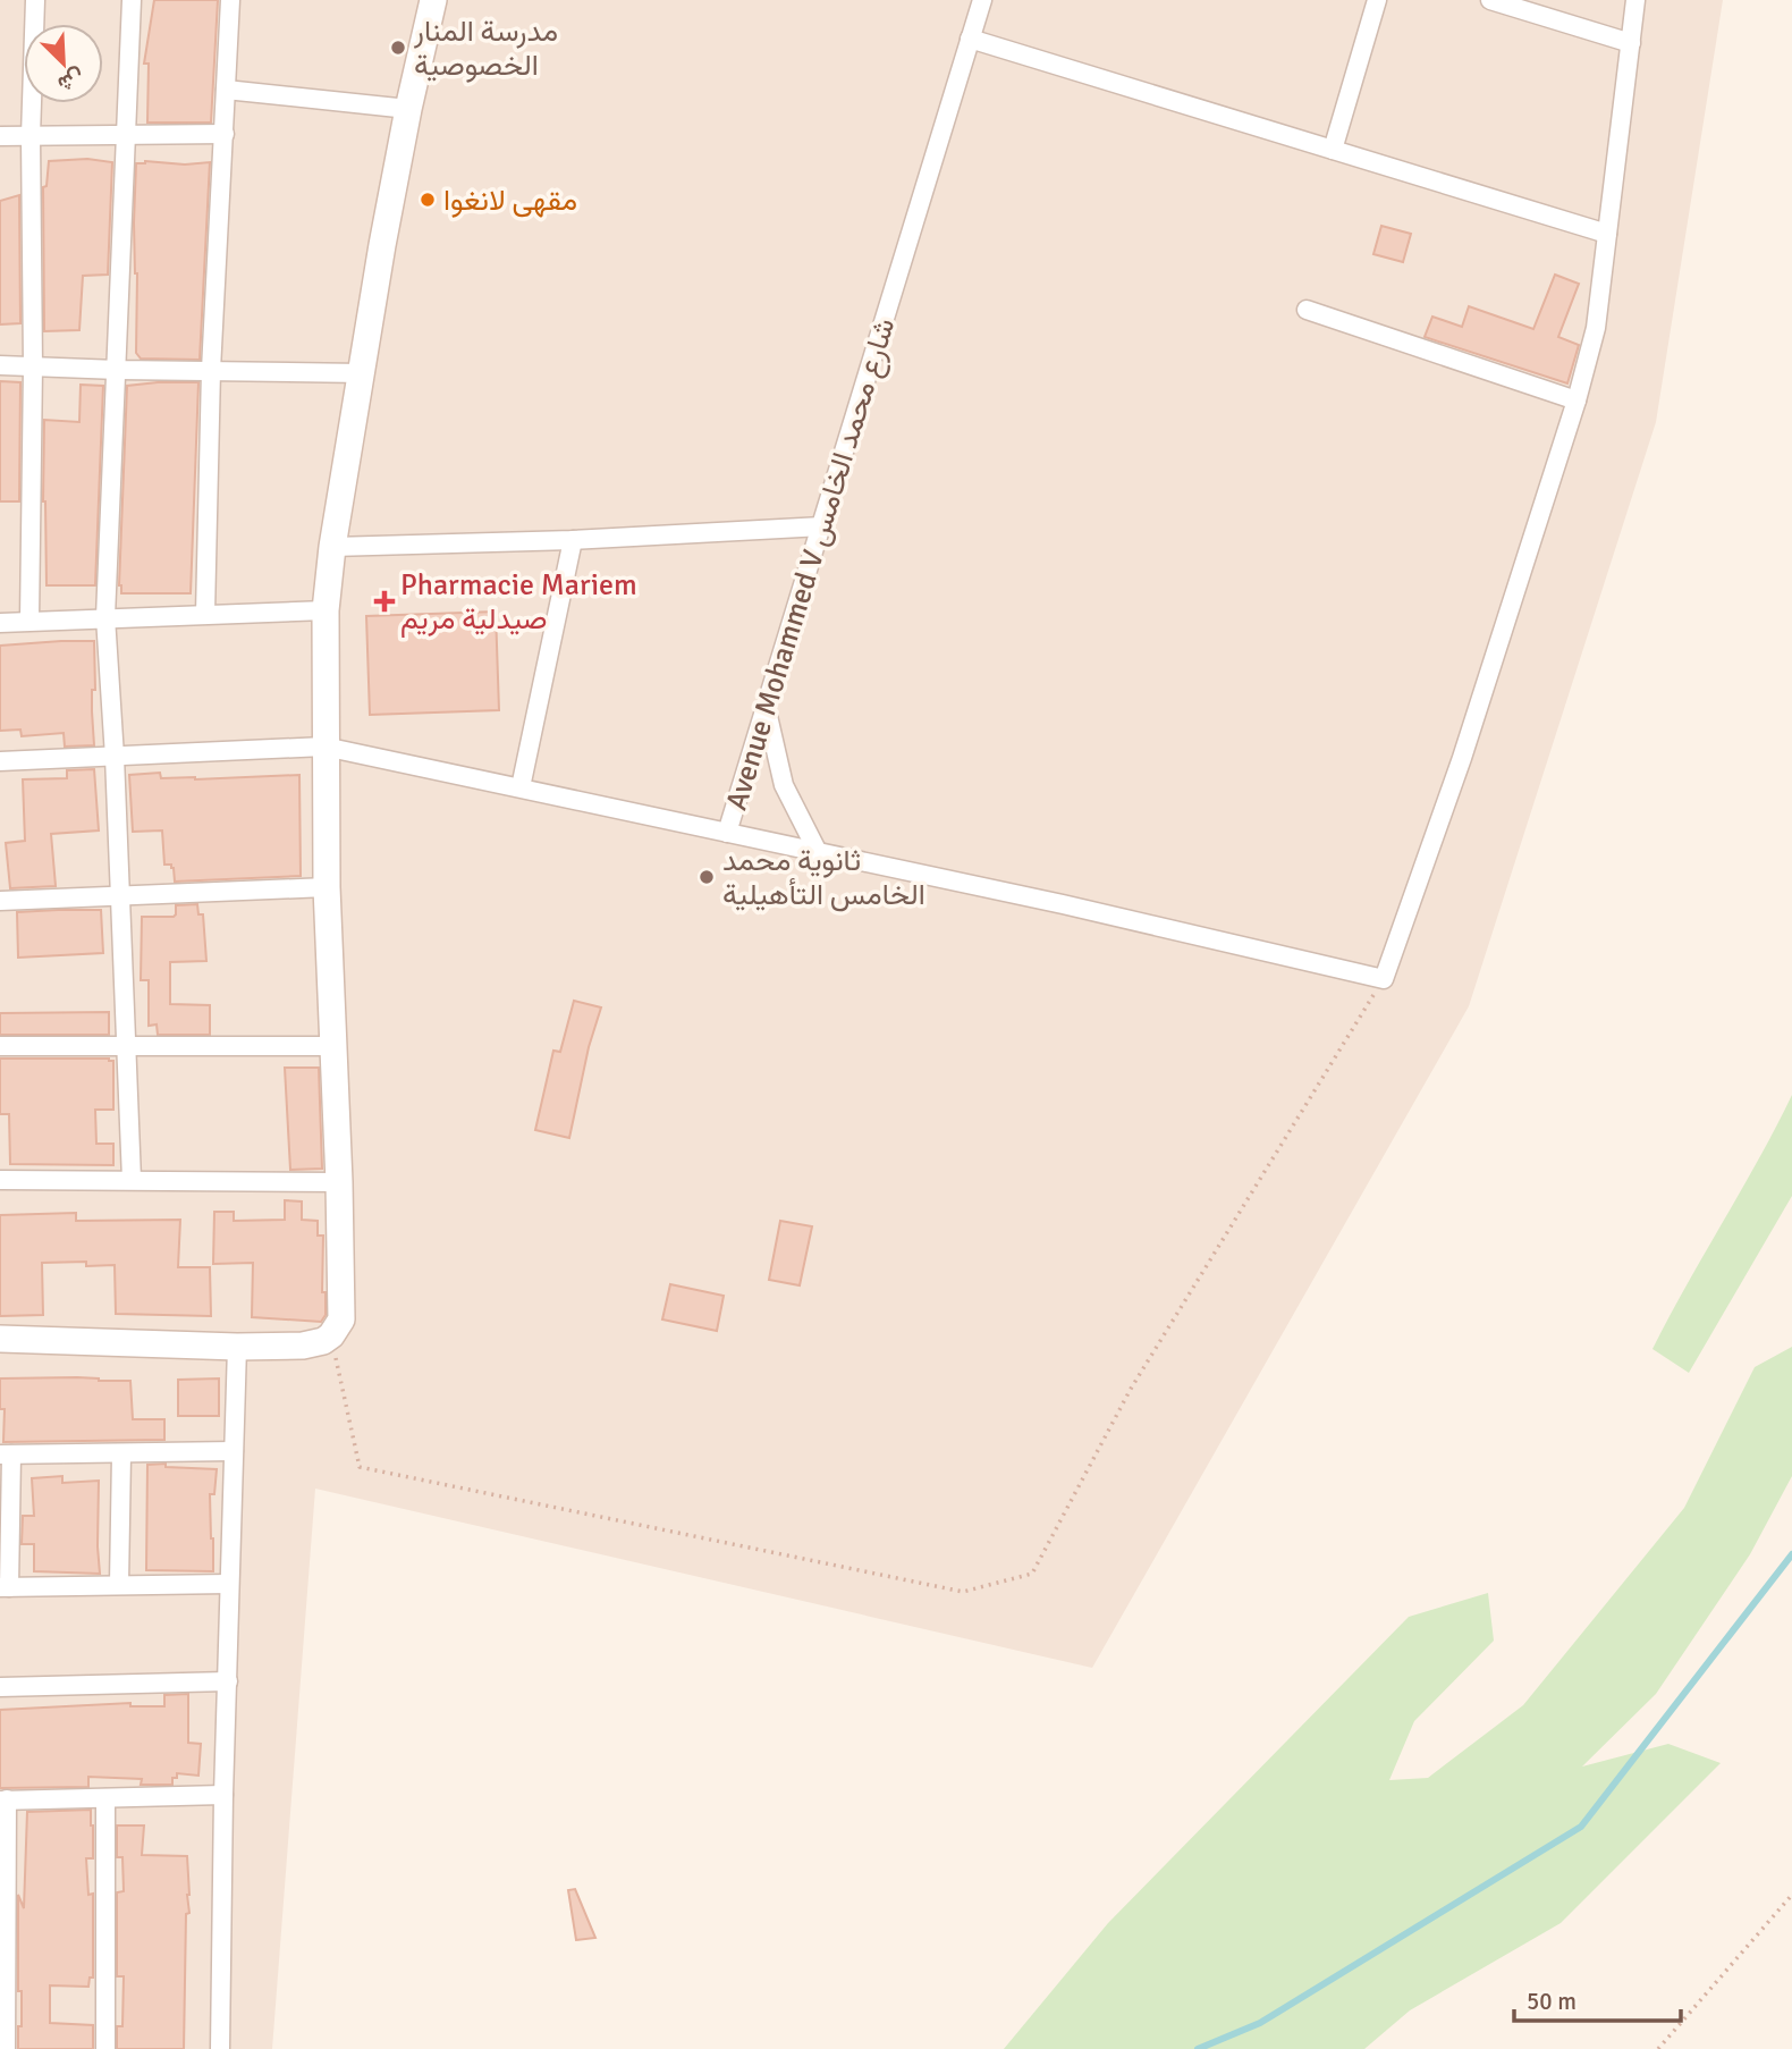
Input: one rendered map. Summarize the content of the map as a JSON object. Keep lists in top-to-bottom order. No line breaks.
{"streets":{"street":["Avenue Mohammed V شارع محمد الخامس"]},"places":{"other":["مدرسة المنار الخصوصية","مقهى لانغوا","ثانوية محمد الخامس التأهيلية"],"health":["Pharmacie Mariem صيدلية مريم"]},"scale_bar":"50 m","north":"bottom right"}
